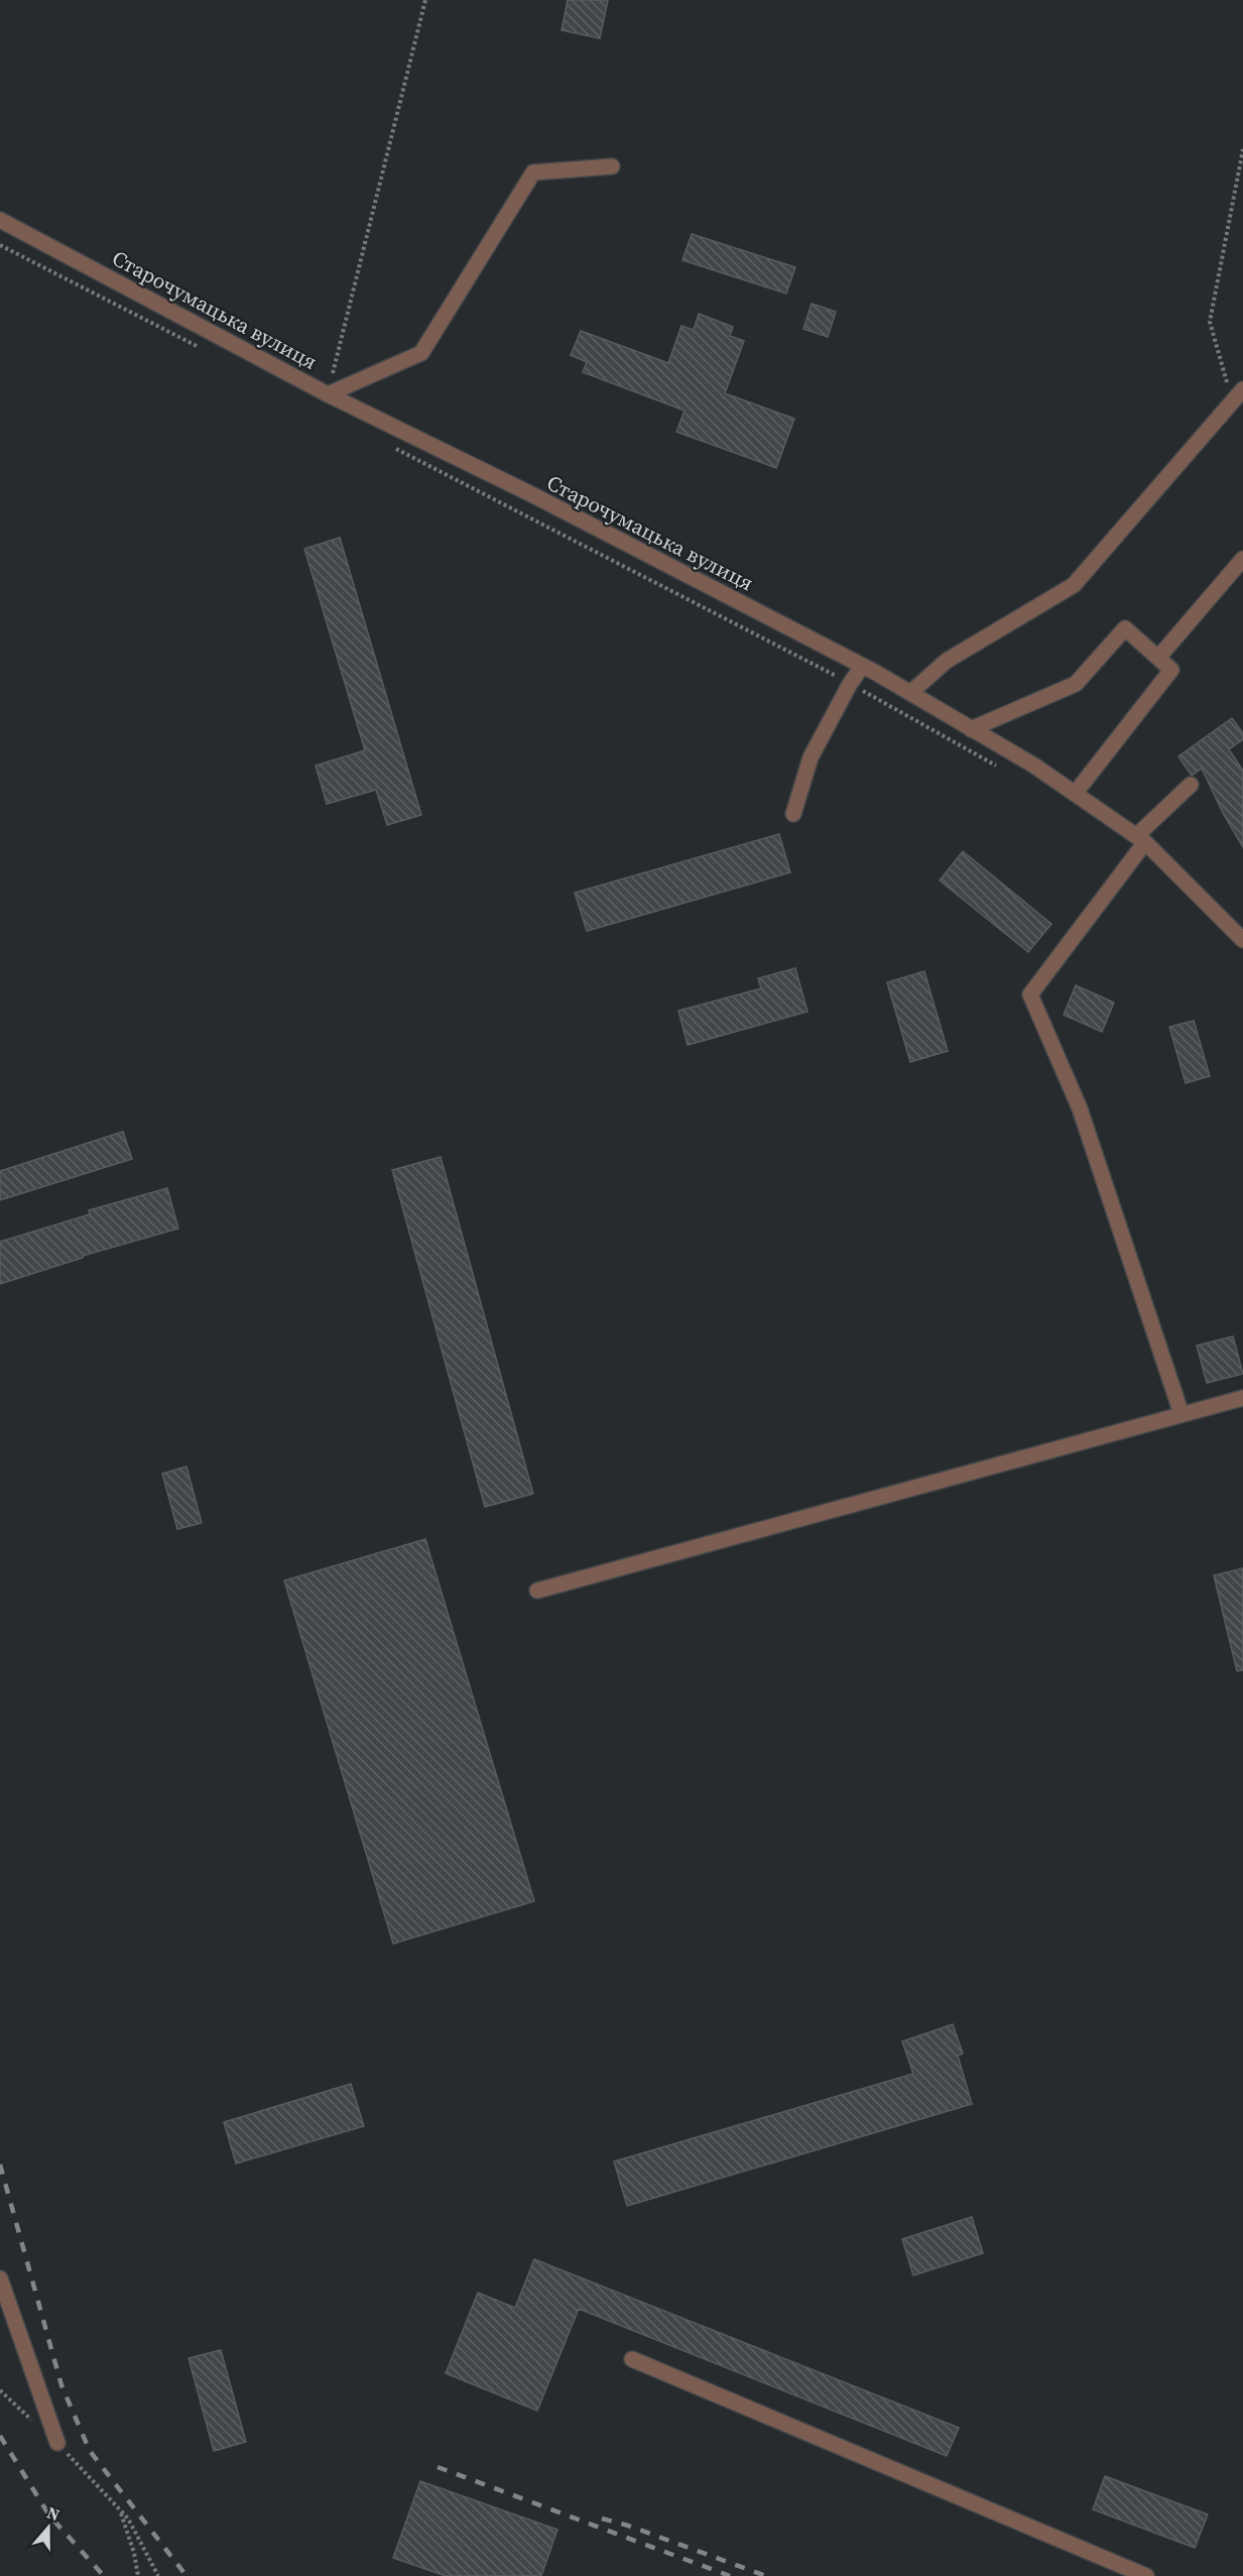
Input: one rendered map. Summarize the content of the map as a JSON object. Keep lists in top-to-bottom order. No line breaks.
{"streets":{"street":["Старочумацька вулиця"]},"north":"top"}
